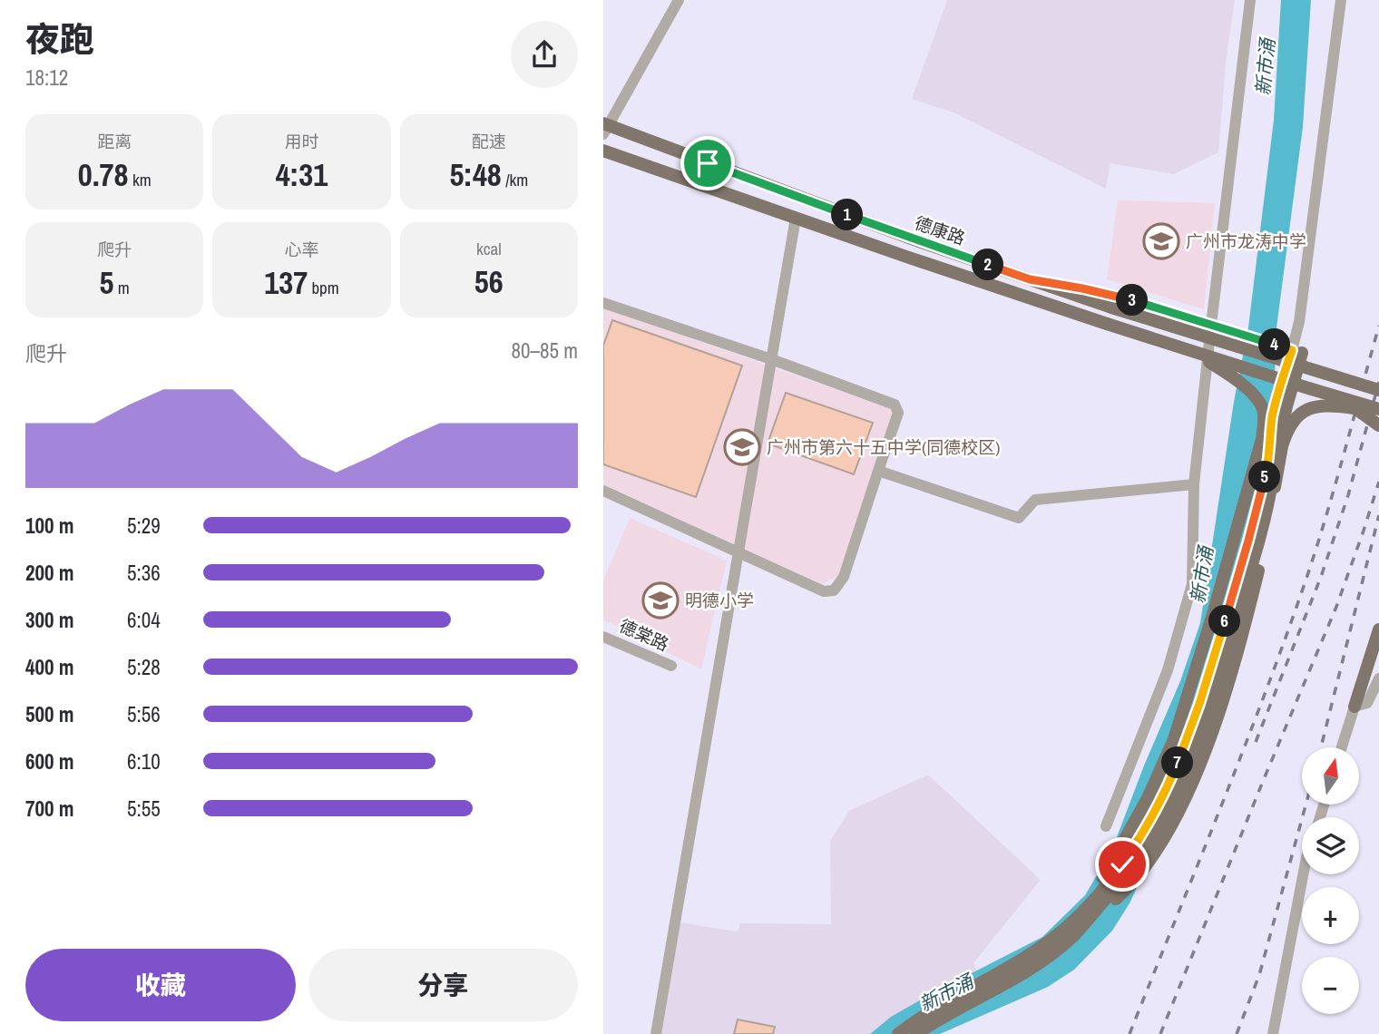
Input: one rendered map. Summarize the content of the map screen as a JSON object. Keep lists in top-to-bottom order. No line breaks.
{"streets":{"main road":["德康路"],"street":["德棠路"]},"water":["新市涌"],"places":{"school or university":["广州市龙涛中学","广州市第六十五中学(同德校区)","明德小学"]},"north":"top","page":{"heading":["夜跑","18:12"],"stats":[["距离","0.78 km"],["用时","4:31"],["配速","5:48 /km"],["爬升","5 m"],["心率","137 bpm"],["kcal","56"]],"pins":["1","2","3","4","5","6","7"],"chart":["爬升","80–85 m"],"list":[{"name":"100 m","note":"5:29"},{"name":"200 m","note":"5:36"},{"name":"300 m","note":"6:04"},{"name":"400 m","note":"5:28"},{"name":"500 m","note":"5:56"},{"name":"600 m","note":"6:10"},{"name":"700 m","note":"5:55"}],"map_buttons":["+","−"],"buttons":["收藏","分享"]}}
